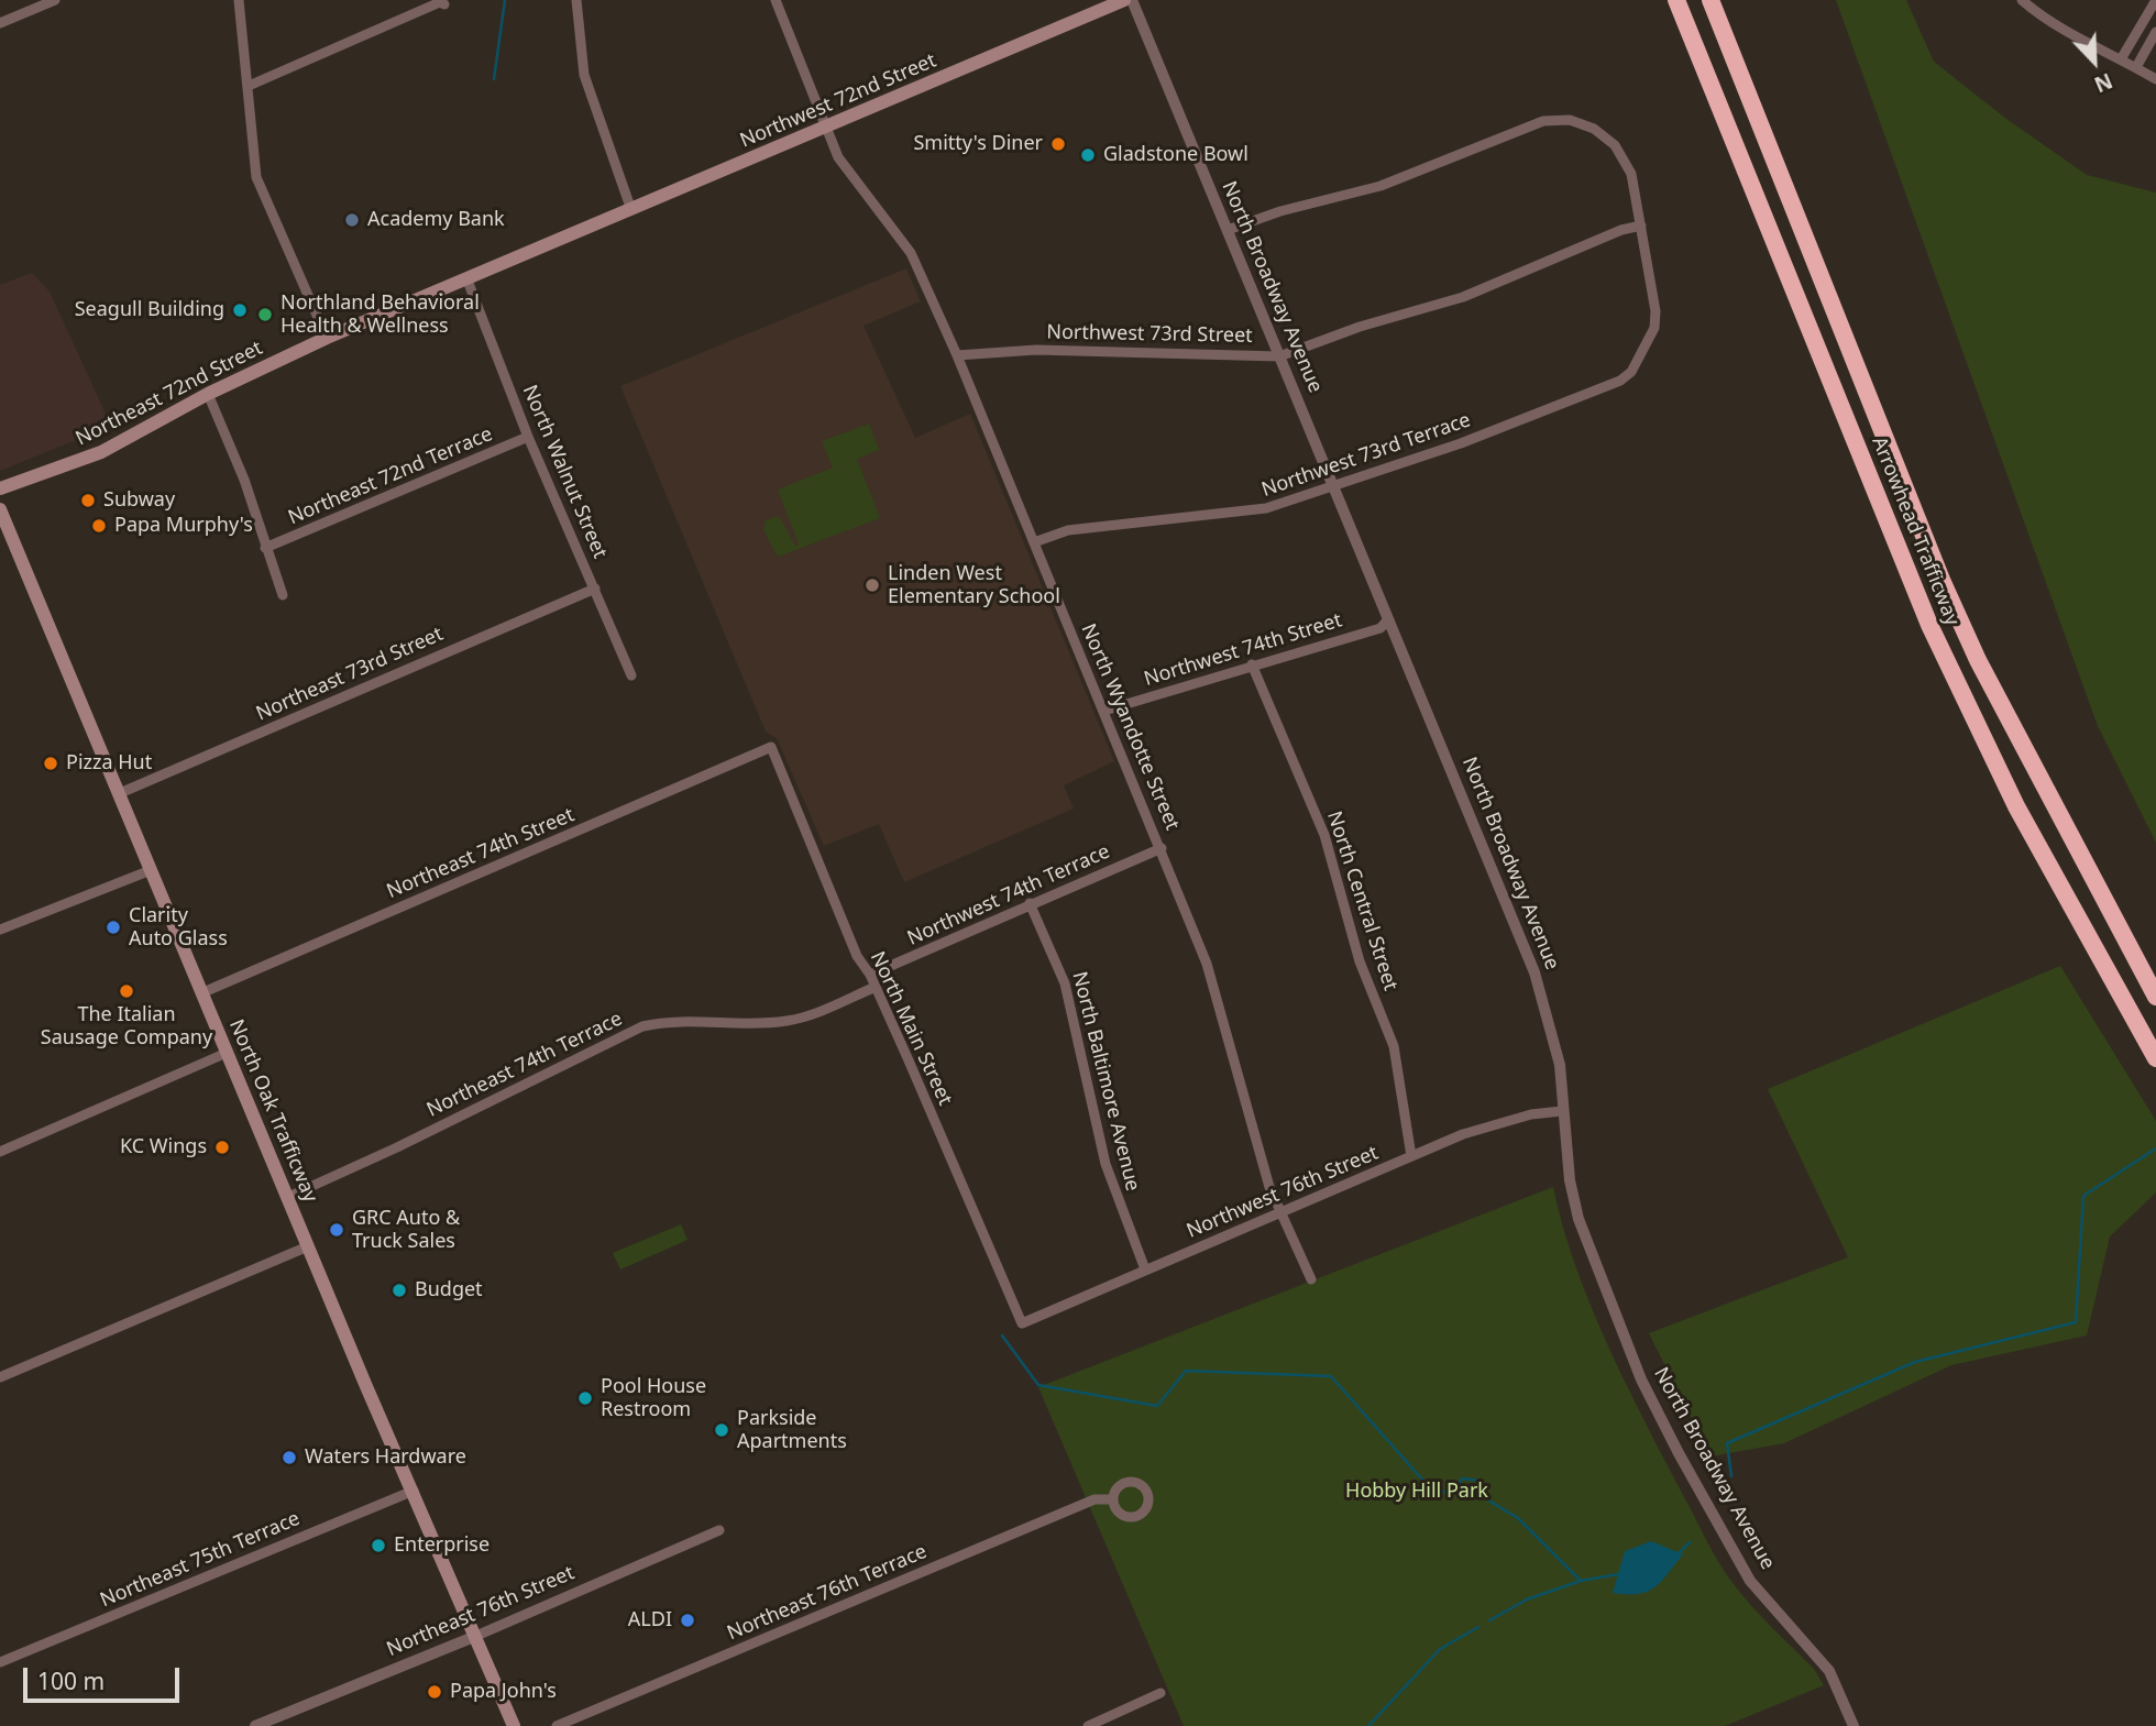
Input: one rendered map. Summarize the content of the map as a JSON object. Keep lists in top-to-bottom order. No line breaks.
{"streets":{"highway":["Arrowhead Trafficway"],"main road":["Northwest 72nd Street","Northeast 72nd Street","North Oak Trafficway"],"street":["North Broadway Avenue","Northwest 73rd Street","Northwest 73rd Terrace","North Walnut Street","Northeast 72nd Terrace","Northwest 74th Street","Northeast 73rd Street","North Wyandotte Street","Northeast 74th Street","Northwest 74th Terrace","North Central Street","North Main Street","Northeast 74th Terrace","North Baltimore Avenue","Northwest 76th Street","Northeast 75th Terrace","Northeast 76th Terrace","Northeast 76th Street"]},"crossings":[["Northwest 72nd Street","Northeast 72nd Street"],["Northwest 72nd Street","North Wyandotte Street"],["North Broadway Avenue","Northwest 73rd Street"],["North Broadway Avenue","Northwest 73rd Terrace"],["North Broadway Avenue","Northwest 74th Street"],["North Broadway Avenue","Northwest 76th Street"],["Northwest 73rd Street","Northwest 73rd Terrace"],["Northwest 73rd Street","North Wyandotte Street"],["Northeast 72nd Street","North Walnut Street"],["Northwest 73rd Terrace","North Wyandotte Street"],["North Walnut Street","Northeast 72nd Terrace"],["North Walnut Street","Northeast 73rd Street"],["Northwest 74th Street","North Wyandotte Street"],["Northwest 74th Street","North Central Street"],["Northeast 73rd Street","North Oak Trafficway"],["North Wyandotte Street","Northwest 74th Terrace"],["North Wyandotte Street","Northwest 76th Street"],["Northeast 74th Street","North Main Street"],["Northeast 74th Street","North Oak Trafficway"],["Northwest 74th Terrace","North Main Street"],["Northwest 74th Terrace","North Baltimore Avenue"],["North Central Street","Northwest 76th Street"],["North Main Street","Northeast 74th Terrace"],["North Main Street","Northwest 76th Street"],["Northeast 74th Terrace","North Oak Trafficway"],["North Baltimore Avenue","Northwest 76th Street"],["North Oak Trafficway","Northeast 75th Terrace"],["North Oak Trafficway","Northeast 76th Street"]],"parks":["Hobby Hill Park"],"places":["Smitty's Diner","Gladstone Bowl","Academy Bank","Seagull Building","Northland Behavioral Health & Wellness","Subway","Papa Murphy's","Linden West Elementary School","Pizza Hut","Clarity Auto Glass","The Italian Sausage Company","KC Wings","GRC Auto & Truck Sales","Budget","Pool House Restroom","Parkside Apartments","Waters Hardware","Enterprise","ALDI","Papa John's"],"scale_bar":"100 m","north":"bottom right"}
